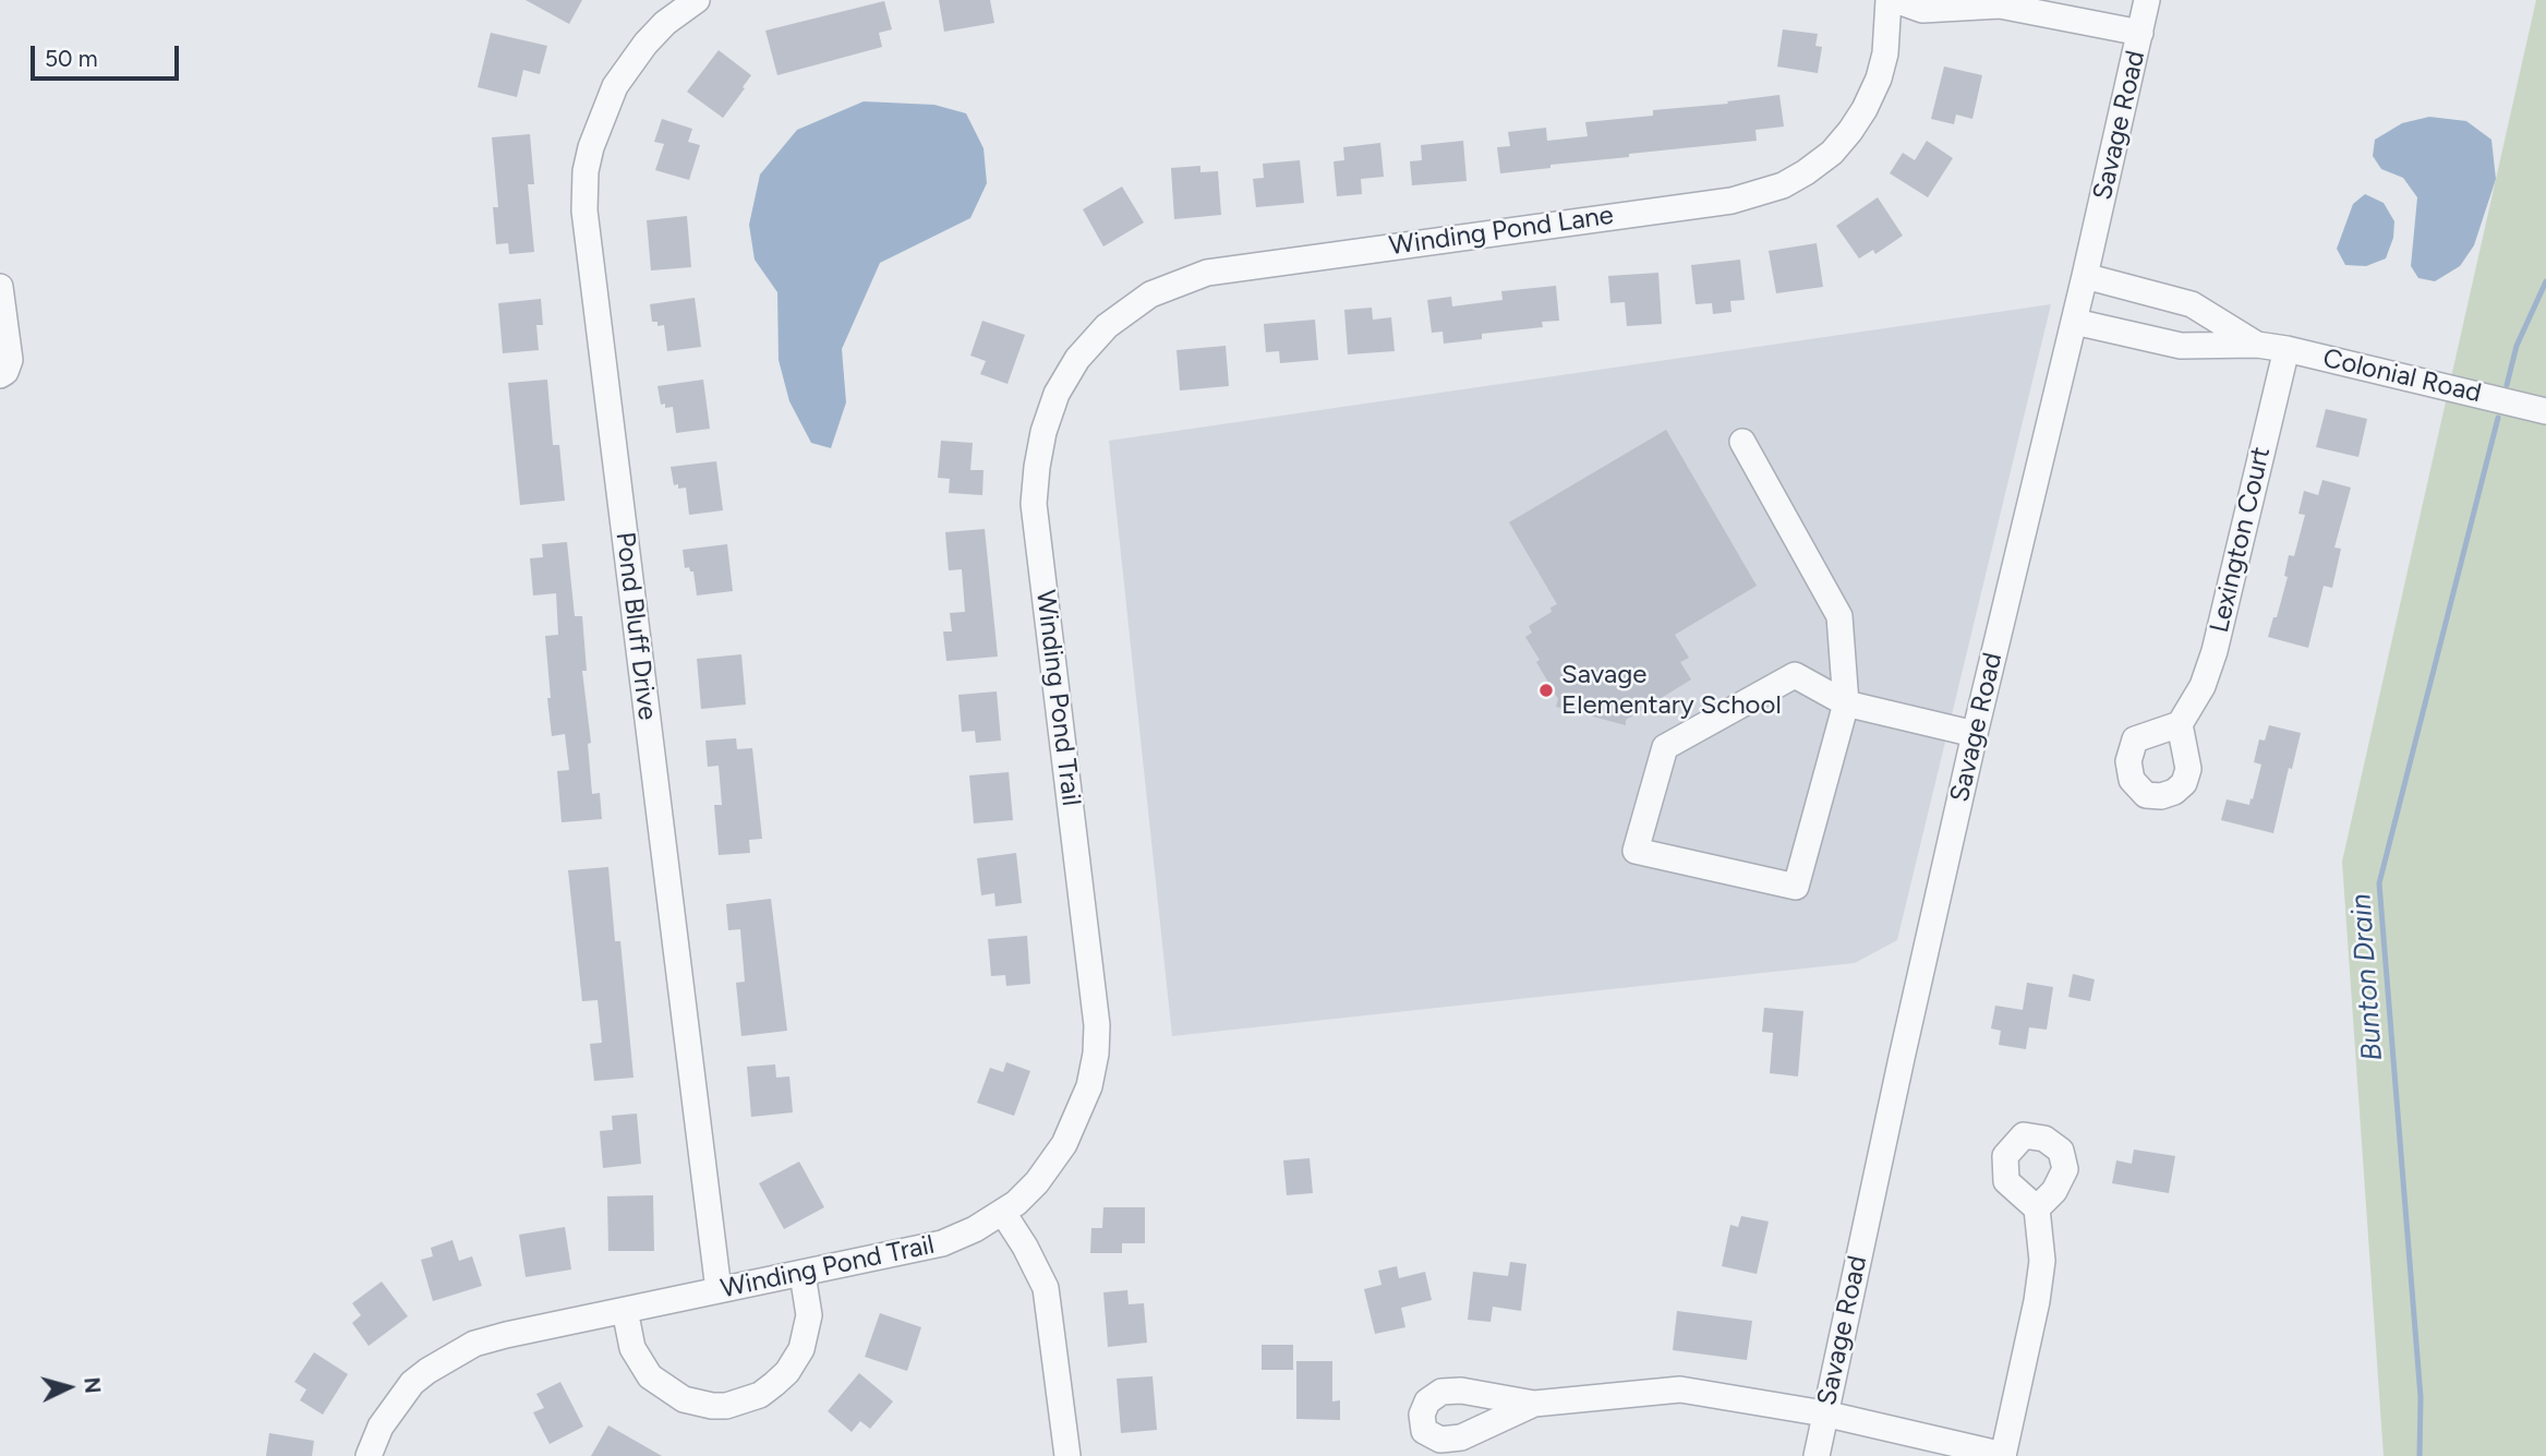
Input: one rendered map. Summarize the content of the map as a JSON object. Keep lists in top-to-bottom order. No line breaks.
{"streets":{"street":["Savage Road","Winding Pond Lane","Colonial Road","Lexington Court","Pond Bluff Drive","Winding Pond Trail"]},"crossings":[["Savage Road","Colonial Road"],["Winding Pond Lane","Winding Pond Trail"],["Colonial Road","Lexington Court"],["Pond Bluff Drive","Winding Pond Trail"]],"water":["Bunton Drain"],"places":["Savage Elementary School"],"scale_bar":"50 m","north":"right"}
